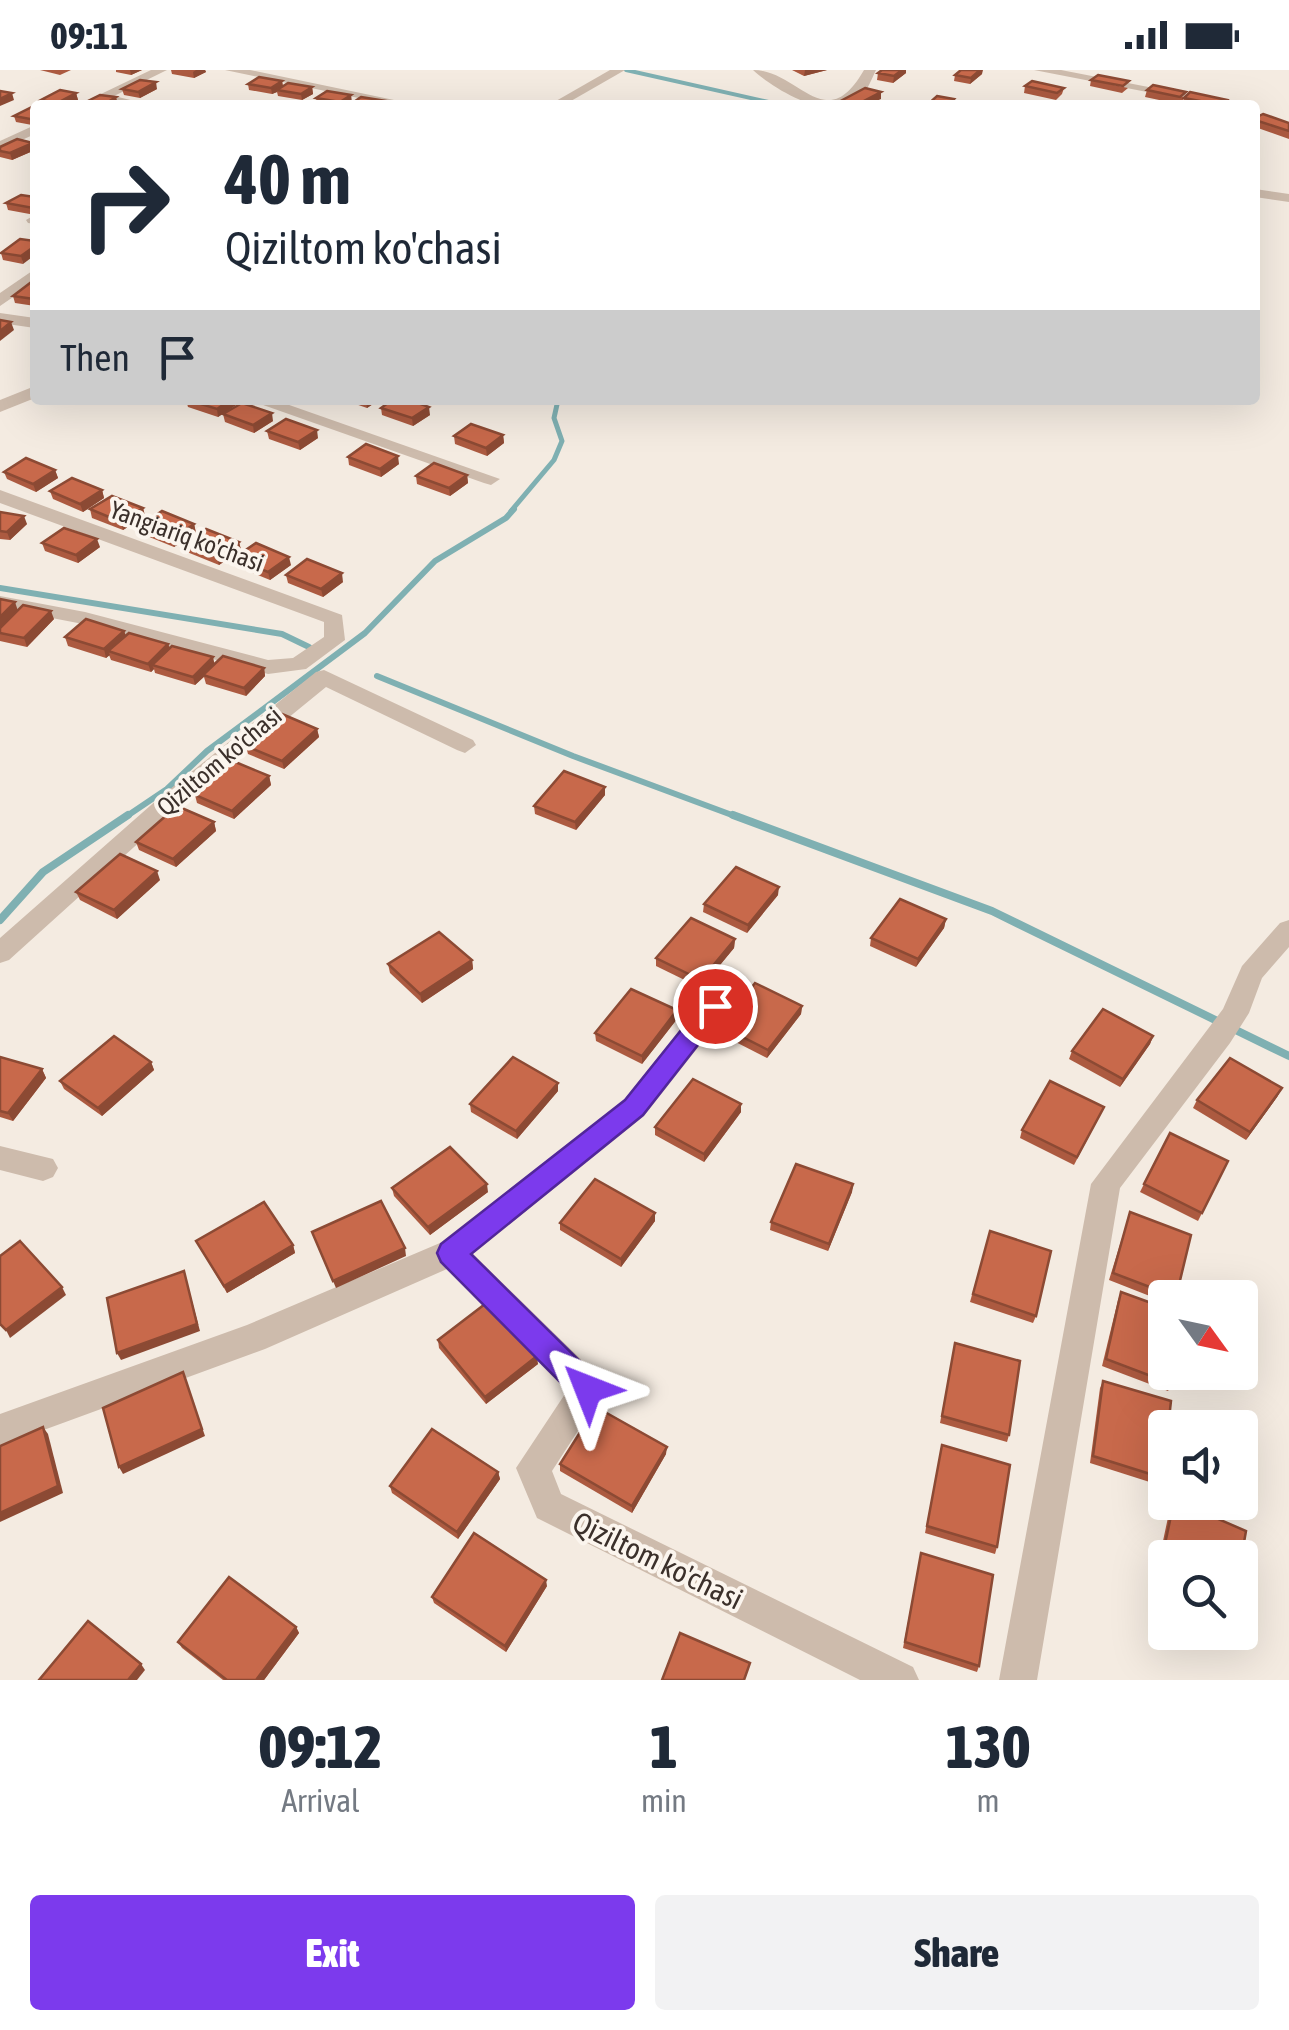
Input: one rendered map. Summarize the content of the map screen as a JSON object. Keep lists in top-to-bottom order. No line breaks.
{"streets":{"street":["Yangiariq ko'chasi","Qiziltom ko'chasi"]},"north":"bottom right","page":{"status":"09:11","turn":["40 m","Qiziltom ko'chasi"],"then":"Then","eta":["09:12","Arrival","1","min","130","m"],"buttons":["Exit","Share"]}}
